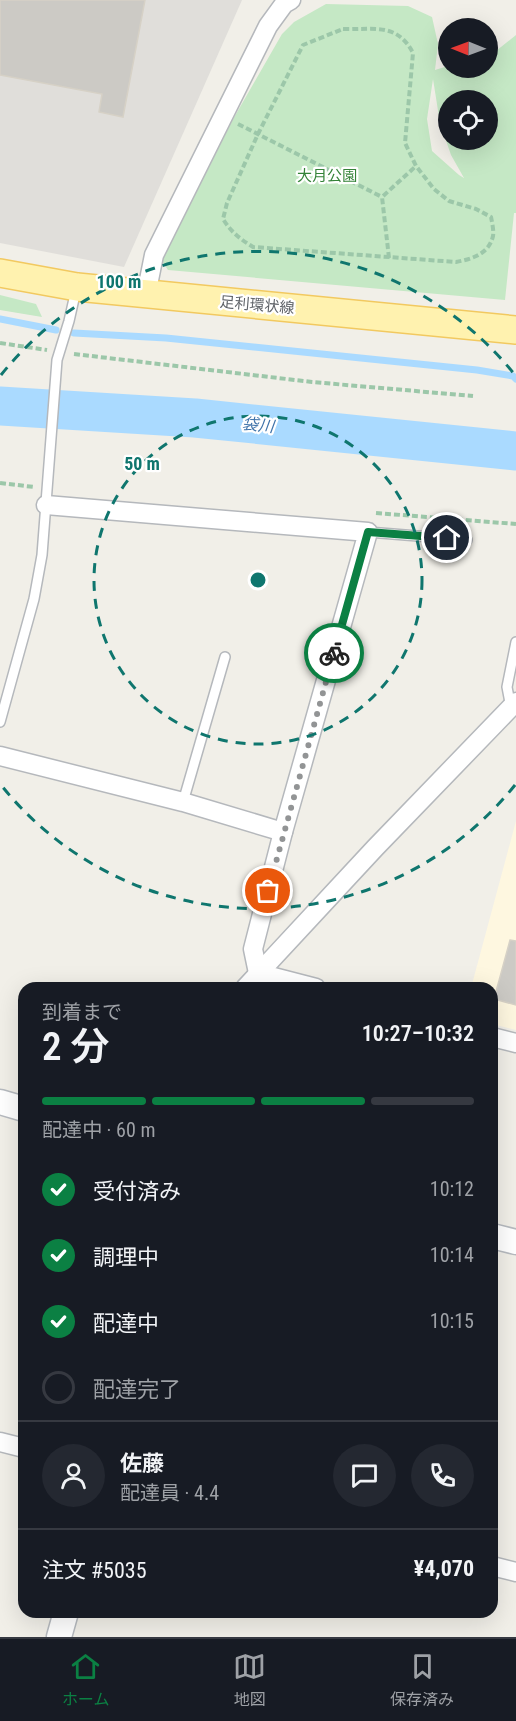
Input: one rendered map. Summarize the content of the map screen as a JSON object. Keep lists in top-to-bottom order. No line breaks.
{"streets":{"main road":["足利環状線"]},"water":["袋川"],"parks":["大月公園"],"north":"left","page":{"heading":["2 分","到着まで","10:27–10:32"],"panel":["佐藤","配達員 · 4.4","注文 #5035","¥4,070"],"bar":"配達中 · 60 m","list":[["受付済み","10:12"],["調理中","10:14"],["配達中","10:15"],"配達完了"],"tabs":["ホーム","地図","保存済み"]},"rings":["100 m","50 m"]}
